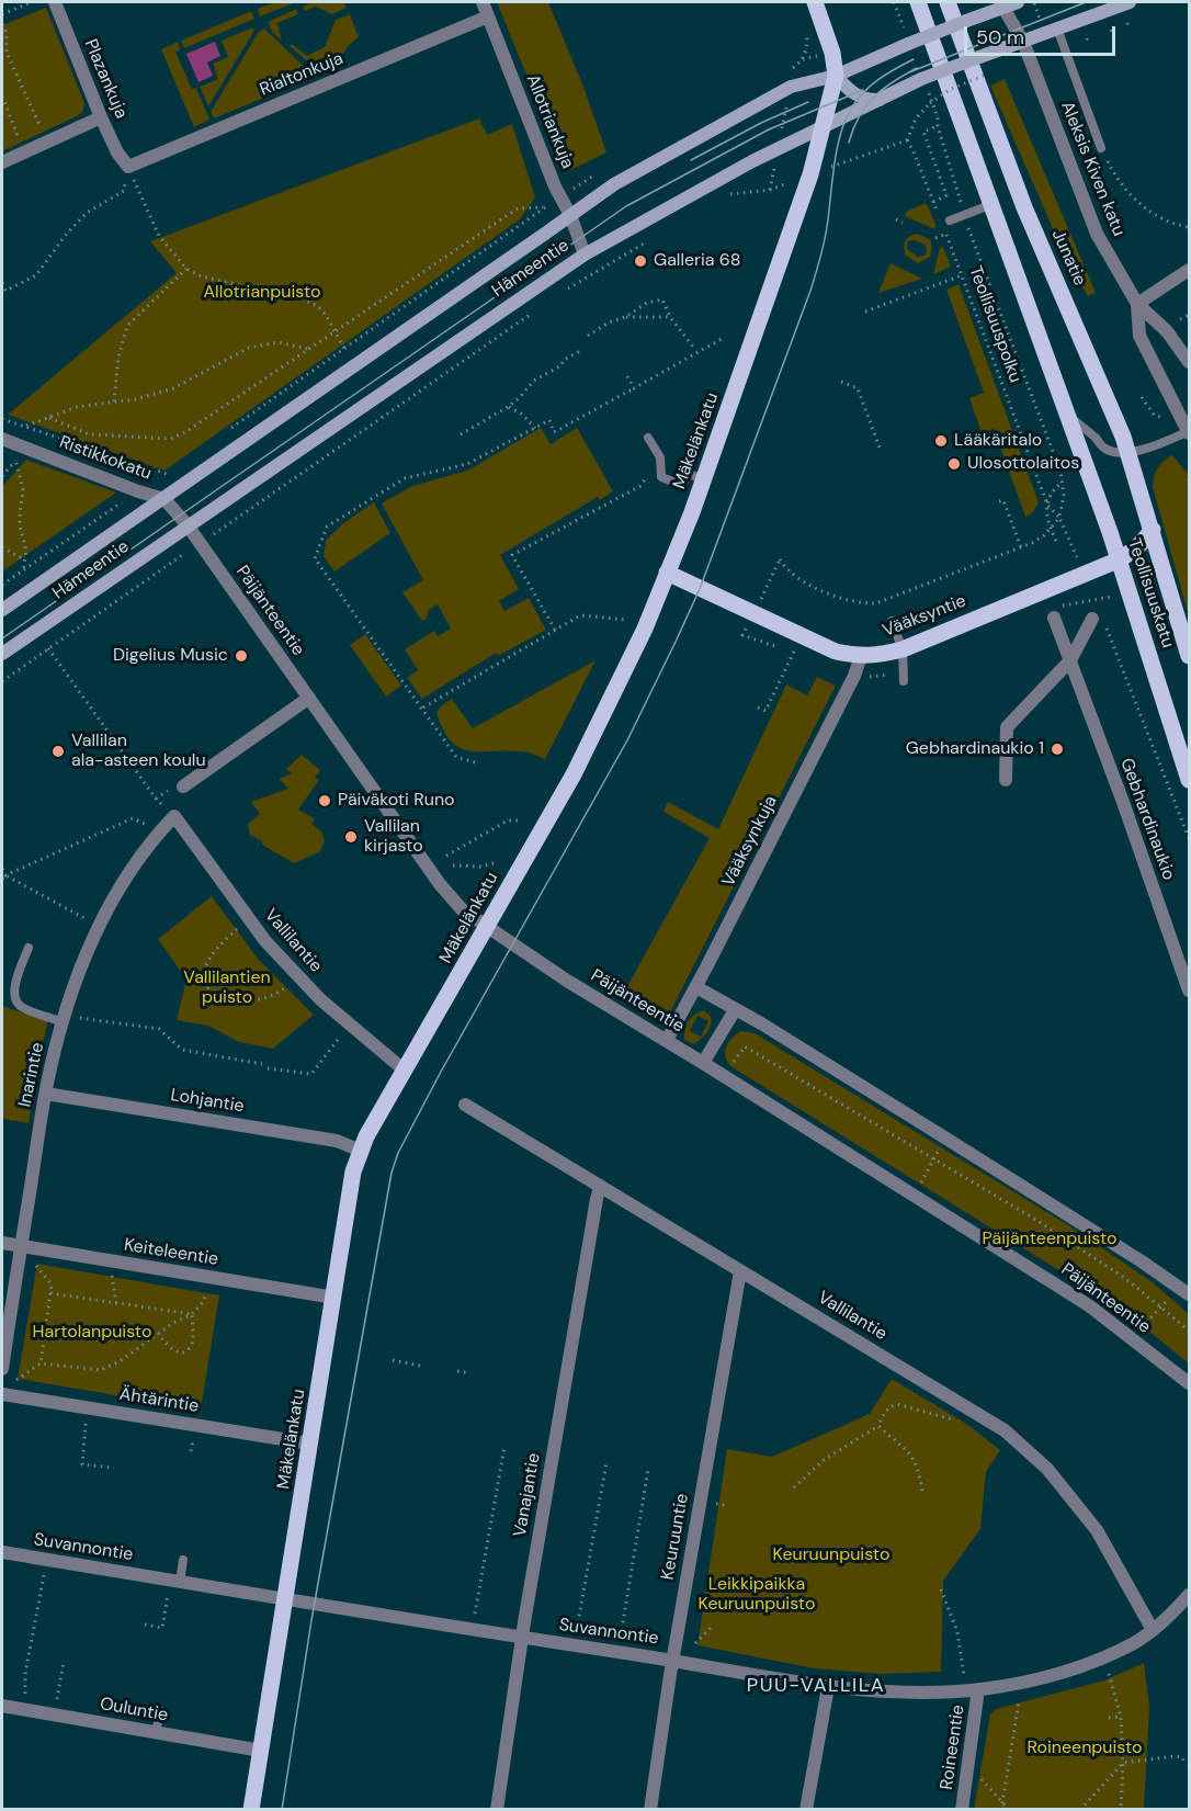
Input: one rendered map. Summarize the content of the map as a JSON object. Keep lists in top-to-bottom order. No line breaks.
{"streets":{"main road":["Junatie","Hämeentie","Mäkelänkatu","Teollisuuskatu","Vääksyntie"],"street":["Rialtonkuja","Plazankuja","Allotriankuja","Aleksis Kiven katu","Ristikkokatu","Päijänteentie","Gebhardinaukio","Vääksynkuja","Vallilantie","Inarintie","Lohjantie","Keiteleentie","Ähtärintie","Vanajantie","Keuruuntie","Suvannontie","Ouluntie","Roineentie"],"path":["Teollisuuspolku"]},"crossings":[["Rialtonkuja","Plazankuja"],["Rialtonkuja","Allotriankuja"],["Allotriankuja","Hämeentie"],["Aleksis Kiven katu","Hämeentie"],["Junatie","Teollisuuskatu"],["Junatie","Vääksyntie"],["Hämeentie","Mäkelänkatu"],["Hämeentie","Ristikkokatu"],["Hämeentie","Päijänteentie"],["Mäkelänkatu","Päijänteentie"],["Mäkelänkatu","Vääksyntie"],["Mäkelänkatu","Vallilantie"],["Mäkelänkatu","Lohjantie"],["Mäkelänkatu","Keiteleentie"],["Mäkelänkatu","Ähtärintie"],["Mäkelänkatu","Suvannontie"],["Mäkelänkatu","Ouluntie"],["Ristikkokatu","Päijänteentie"],["Teollisuuskatu","Vääksyntie"],["Päijänteentie","Vääksynkuja"],["Vääksyntie","Vääksynkuja"],["Vallilantie","Inarintie"],["Vallilantie","Vanajantie"],["Vallilantie","Keuruuntie"],["Vallilantie","Suvannontie"],["Inarintie","Lohjantie"],["Inarintie","Keiteleentie"],["Vanajantie","Suvannontie"],["Keuruuntie","Suvannontie"],["Suvannontie","Roineentie"]],"districts":["PUU-VALLILA"],"parks":["Allotrianpuisto","Vallilantien puisto","Päijänteenpuisto","Hartolanpuisto","Keuruunpuisto","Leikkipaikka Keuruunpuisto","Roineenpuisto"],"places":["Galleria 68","Lääkäritalo","Ulosottolaitos","Digelius Music","Gebhardinaukio 1","Vallilan ala-asteen koulu","Päiväkoti Runo","Vallilan kirjasto"],"scale_bar":"50 m"}
